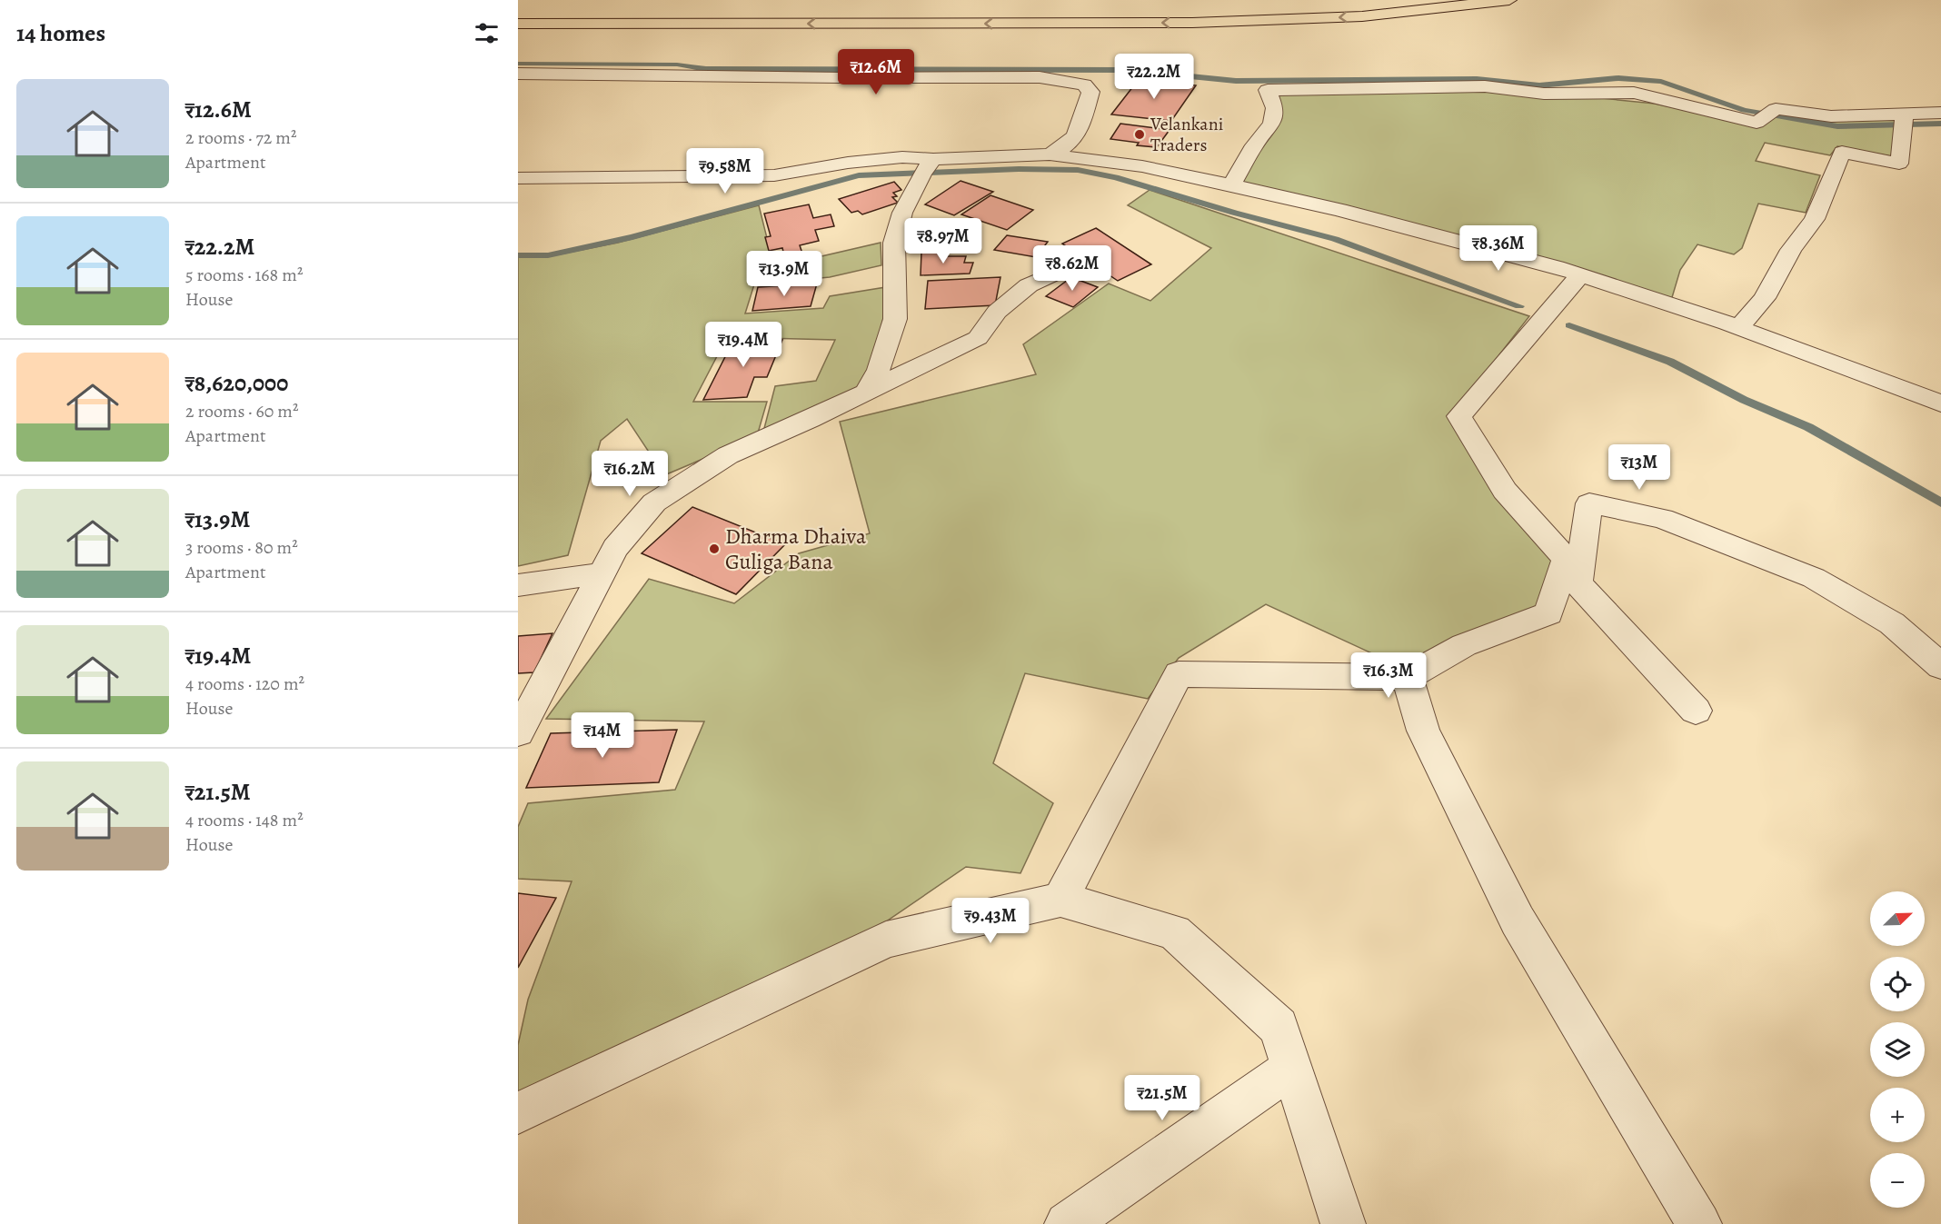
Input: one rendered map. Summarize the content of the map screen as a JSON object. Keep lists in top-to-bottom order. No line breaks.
{"places":["Velankani Traders","Dharma Dhaiva Guliga Bana"],"north":"top right","page":{"heading":"14 homes","price":["₹12.6M","₹22.2M","₹9.58M","₹8.97M","₹8.36M","₹8.62M","₹13.9M","₹19.4M","₹13M","₹16.2M","₹16.3M","₹14M","₹9.43M","₹21.5M"],"list":[{"name":"₹12.6M","note":"2 rooms · 72 m² · Apartment"},{"name":"₹22.2M","note":"5 rooms · 168 m² · House"},{"name":"₹8,620,000","note":"2 rooms · 60 m² · Apartment"},{"name":"₹13.9M","note":"3 rooms · 80 m² · Apartment"},{"name":"₹19.4M","note":"4 rooms · 120 m² · House"},{"name":"₹21.5M","note":"4 rooms · 148 m² · House"}],"map_buttons":["+","−"]}}
